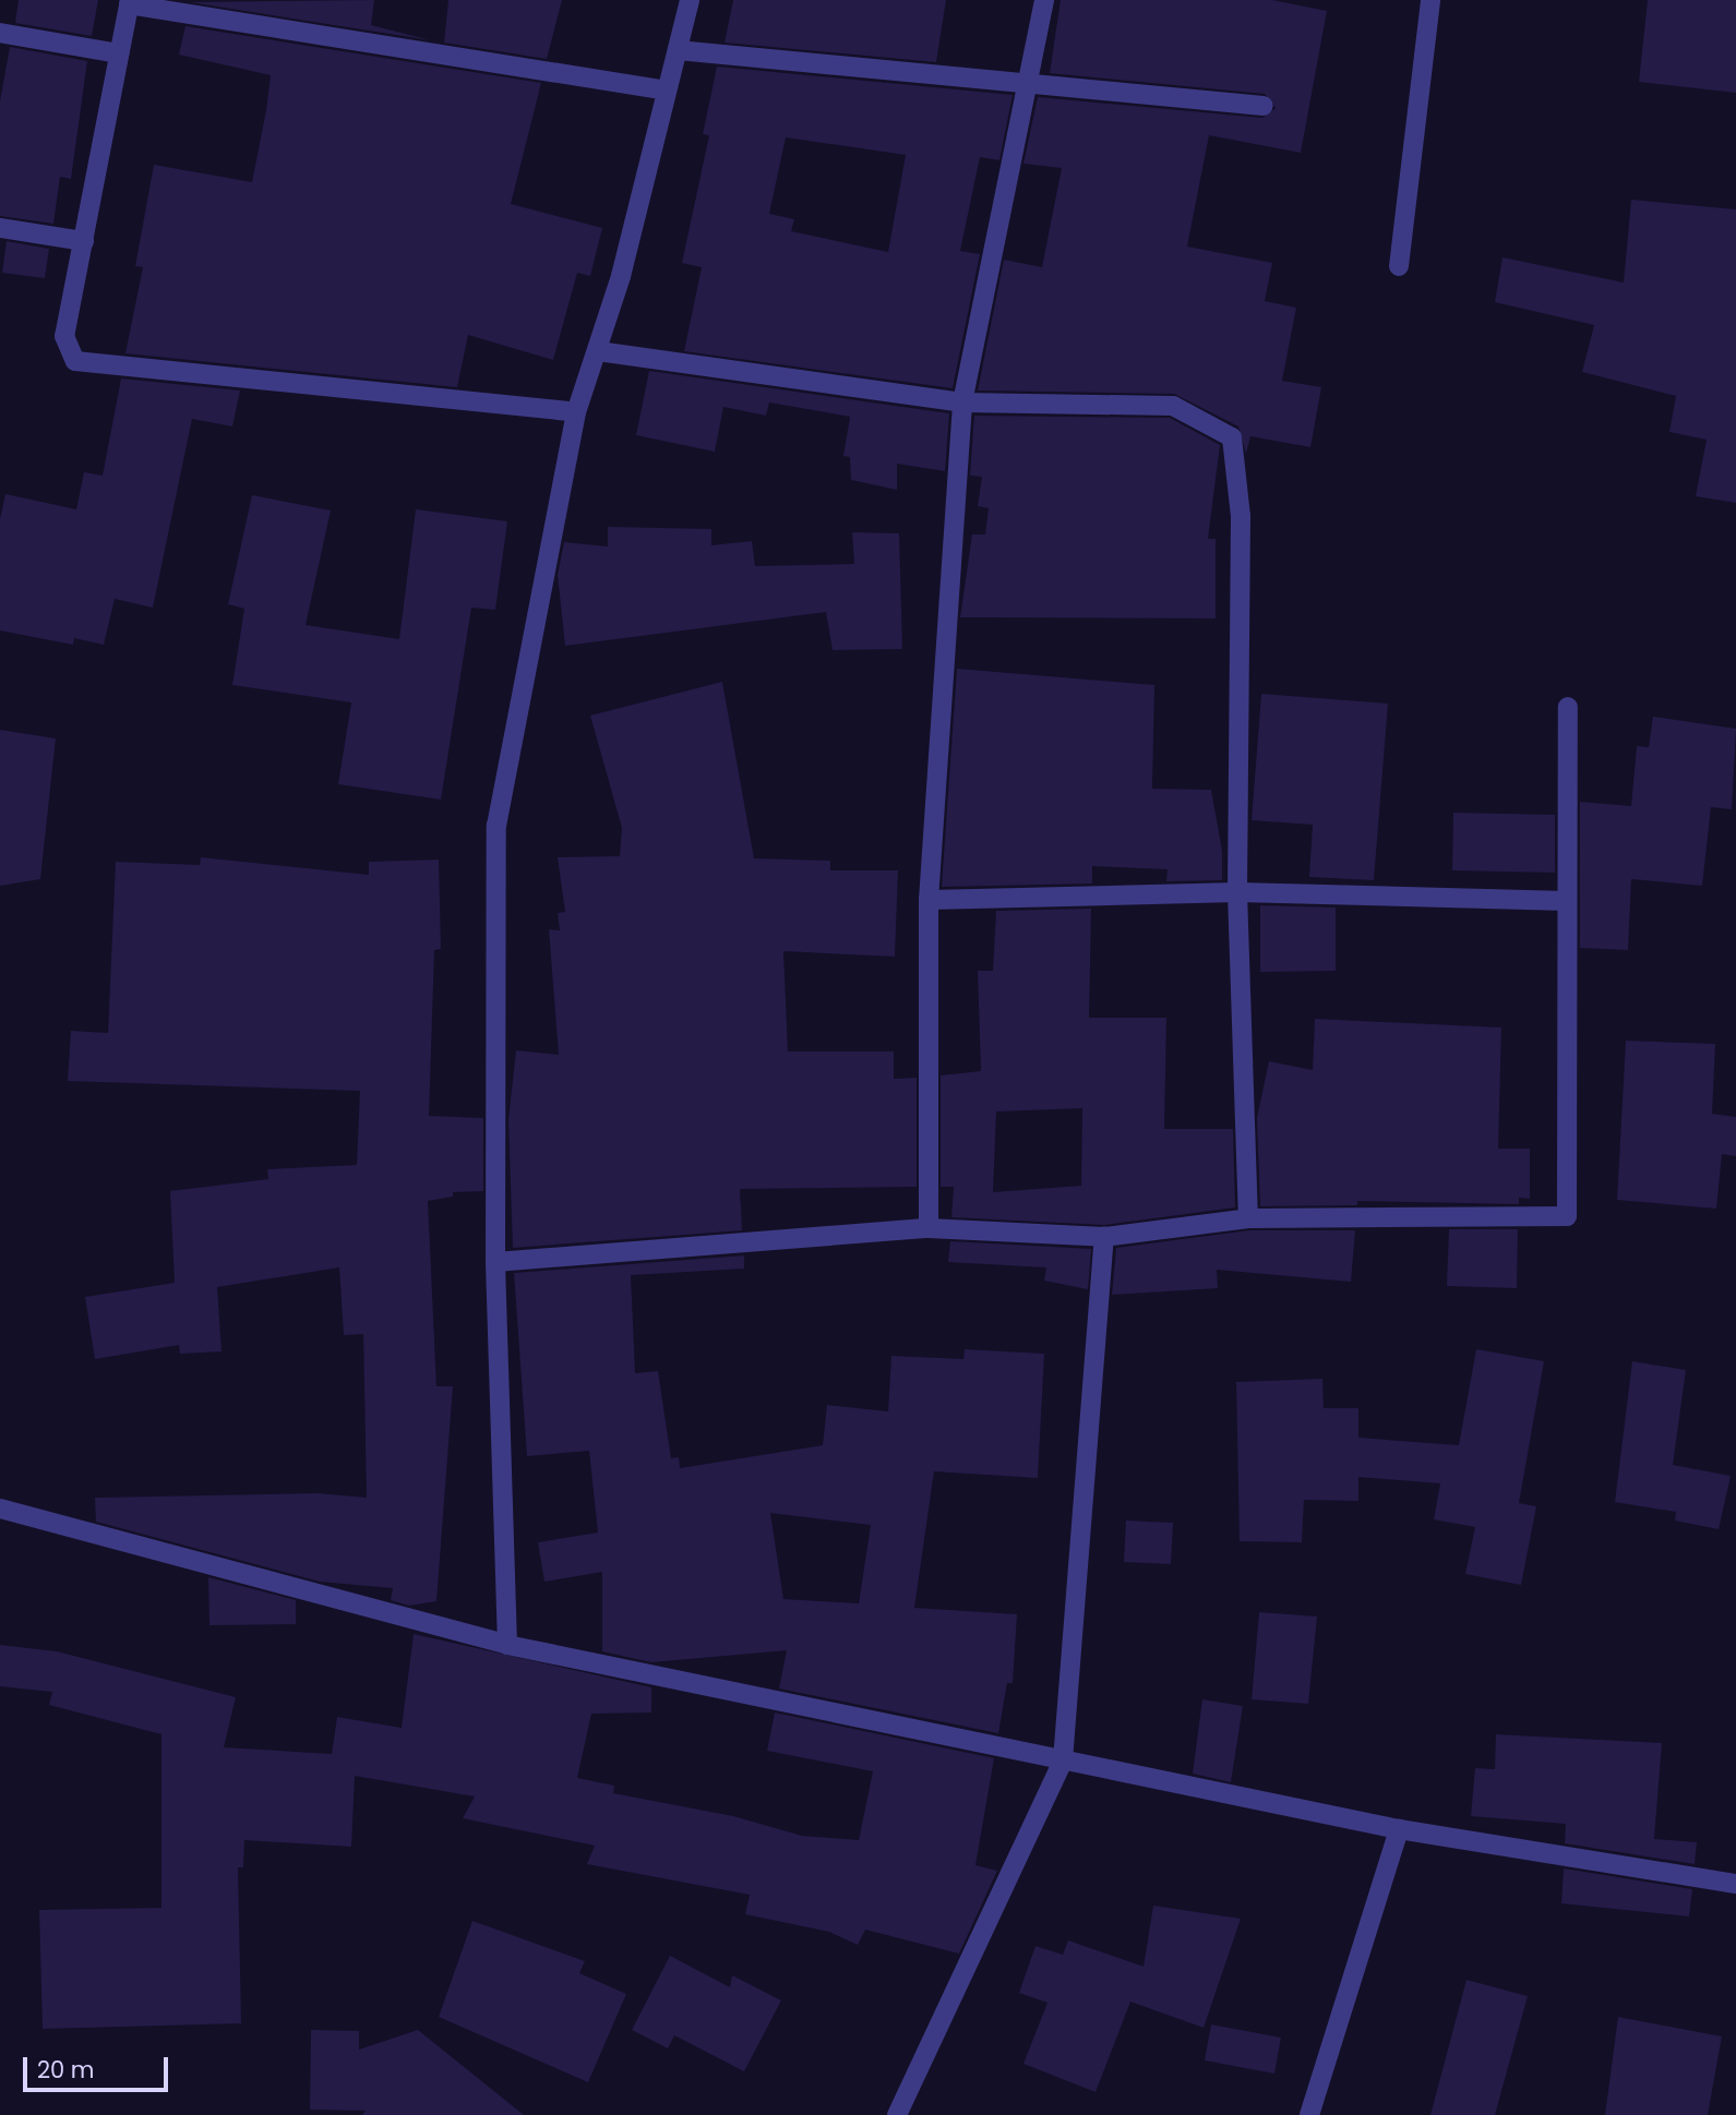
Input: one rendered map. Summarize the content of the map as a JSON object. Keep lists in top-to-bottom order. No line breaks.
{"scale_bar":"20 m"}
